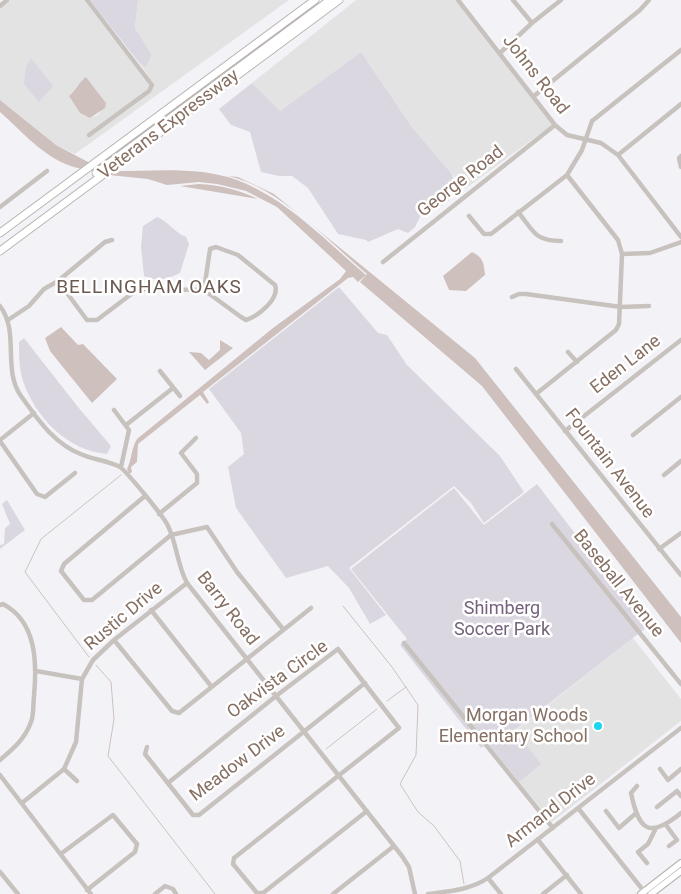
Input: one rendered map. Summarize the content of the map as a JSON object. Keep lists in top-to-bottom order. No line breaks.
{"streets":{"highway":["Veterans Expressway"],"street":["Johns Road","George Road","Eden Lane","Fountain Avenue","Baseball Avenue","Barry Road","Rustic Drive","Oakvista Circle","Meadow Drive","Armand Drive"]},"crossings":[["Johns Road","George Road"],["Eden Lane","Fountain Avenue"],["Barry Road","Rustic Drive"],["Barry Road","Oakvista Circle"],["Barry Road","Meadow Drive"],["Oakvista Circle","Meadow Drive"]],"districts":["BELLINGHAM OAKS"],"parks":["Shimberg Soccer Park"],"places":["Morgan Woods Elementary School"]}
